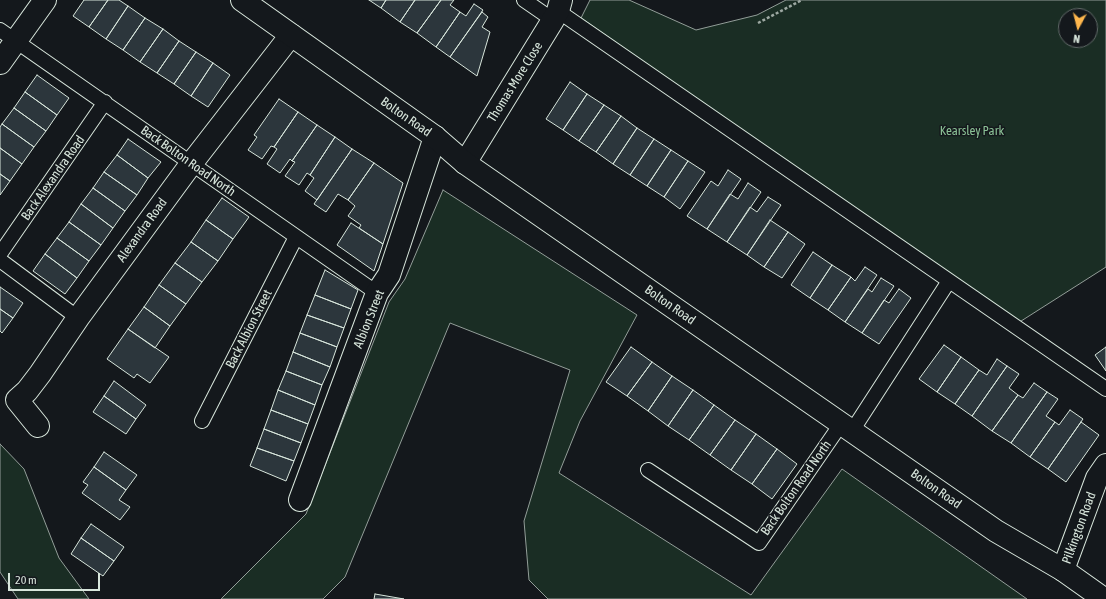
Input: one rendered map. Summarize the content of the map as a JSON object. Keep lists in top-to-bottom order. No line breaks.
{"streets":{"street":["Thomas More Close","Bolton Road","Alexandra Road","Albion Street","Pilkington Road"],"lane":["Back Bolton Road North","Back Alexandra Road","Back Albion Street"]},"crossings":[["Thomas More Close","Bolton Road"],["Bolton Road","Back Bolton Road North"],["Bolton Road","Alexandra Road"],["Bolton Road","Albion Street"],["Bolton Road","Pilkington Road"],["Back Bolton Road North","Back Alexandra Road"],["Back Bolton Road North","Alexandra Road"],["Back Bolton Road North","Albion Street"],["Back Bolton Road North","Back Albion Street"]],"parks":["Kearsley Park"],"scale_bar":"20 m","north":"bottom"}
